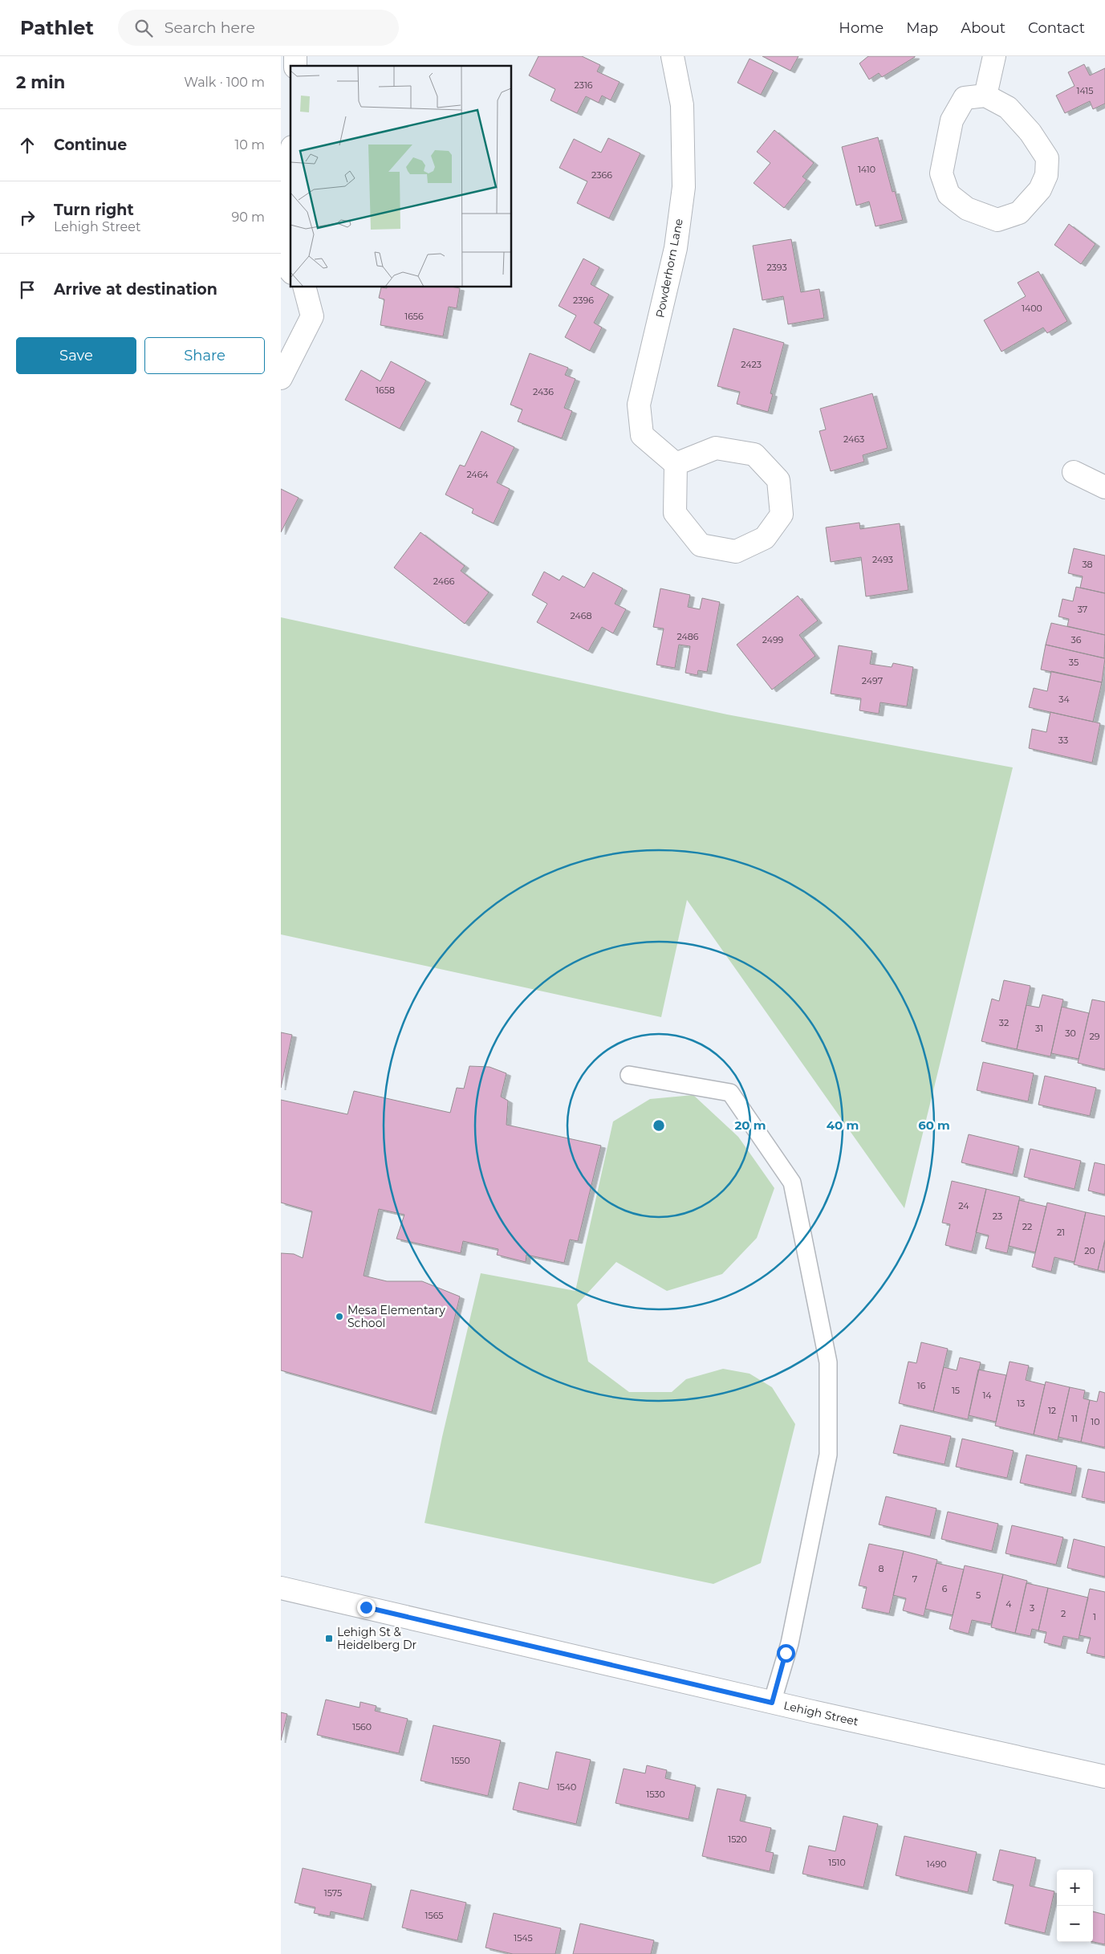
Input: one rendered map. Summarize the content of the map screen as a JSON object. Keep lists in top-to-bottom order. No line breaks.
{"streets":{"street":["Powderhorn Lane","Lehigh Street"]},"places":{"other":["Mesa Elementary School"],"transit":["Lehigh St & Heidelberg Dr"]},"house_numbers":["2316","1415","1410","2366","2393","2396","1400","1656","2423","1658","2436","2463","2464","2493","38","2466","37","2468","2486","2499","36","35","2497","34","33","32","31","30","29","24","23","22","21","20","16","15","14","13","12","11","10","8","7","6","5","4","3","2","1","1560","1550","1540","1530","1520","1510","1490","1575","1565","1545"],"page":{"header":"Pathlet","search":"Search here","nav":["Home","Map","About","Contact"],"heading":["2 min","Walk · 100 m"],"list":[["Continue","10 m"],["Turn right","Lehigh Street","90 m"],"Arrive at destination"],"buttons":["Save","Share"],"map_buttons":["+","−"]},"rings":["20 m","40 m","60 m"]}
